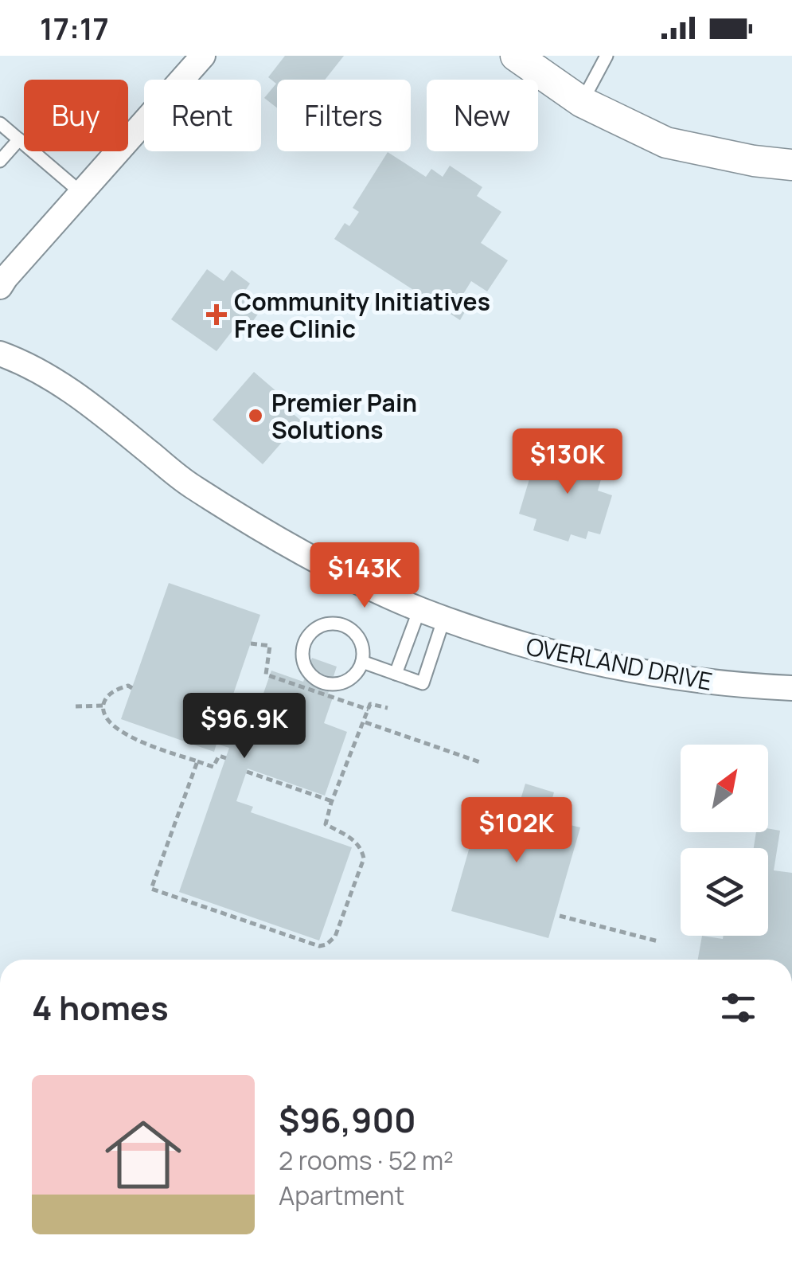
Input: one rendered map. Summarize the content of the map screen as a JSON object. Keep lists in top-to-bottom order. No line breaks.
{"streets":{"street":["OVERLAND DRIVE"]},"places":{"health":["Community Initiatives Free Clinic"],"other":["Premier Pain Solutions"]},"north":"top right","page":{"status":"17:17","chip":["Buy","Rent","Filters","New"],"price":["$130K","$143K","$96.9K","$102K"],"heading":"4 homes","list":[{"name":"$96,900","note":"2 rooms · 52 m² · Apartment"}]}}
